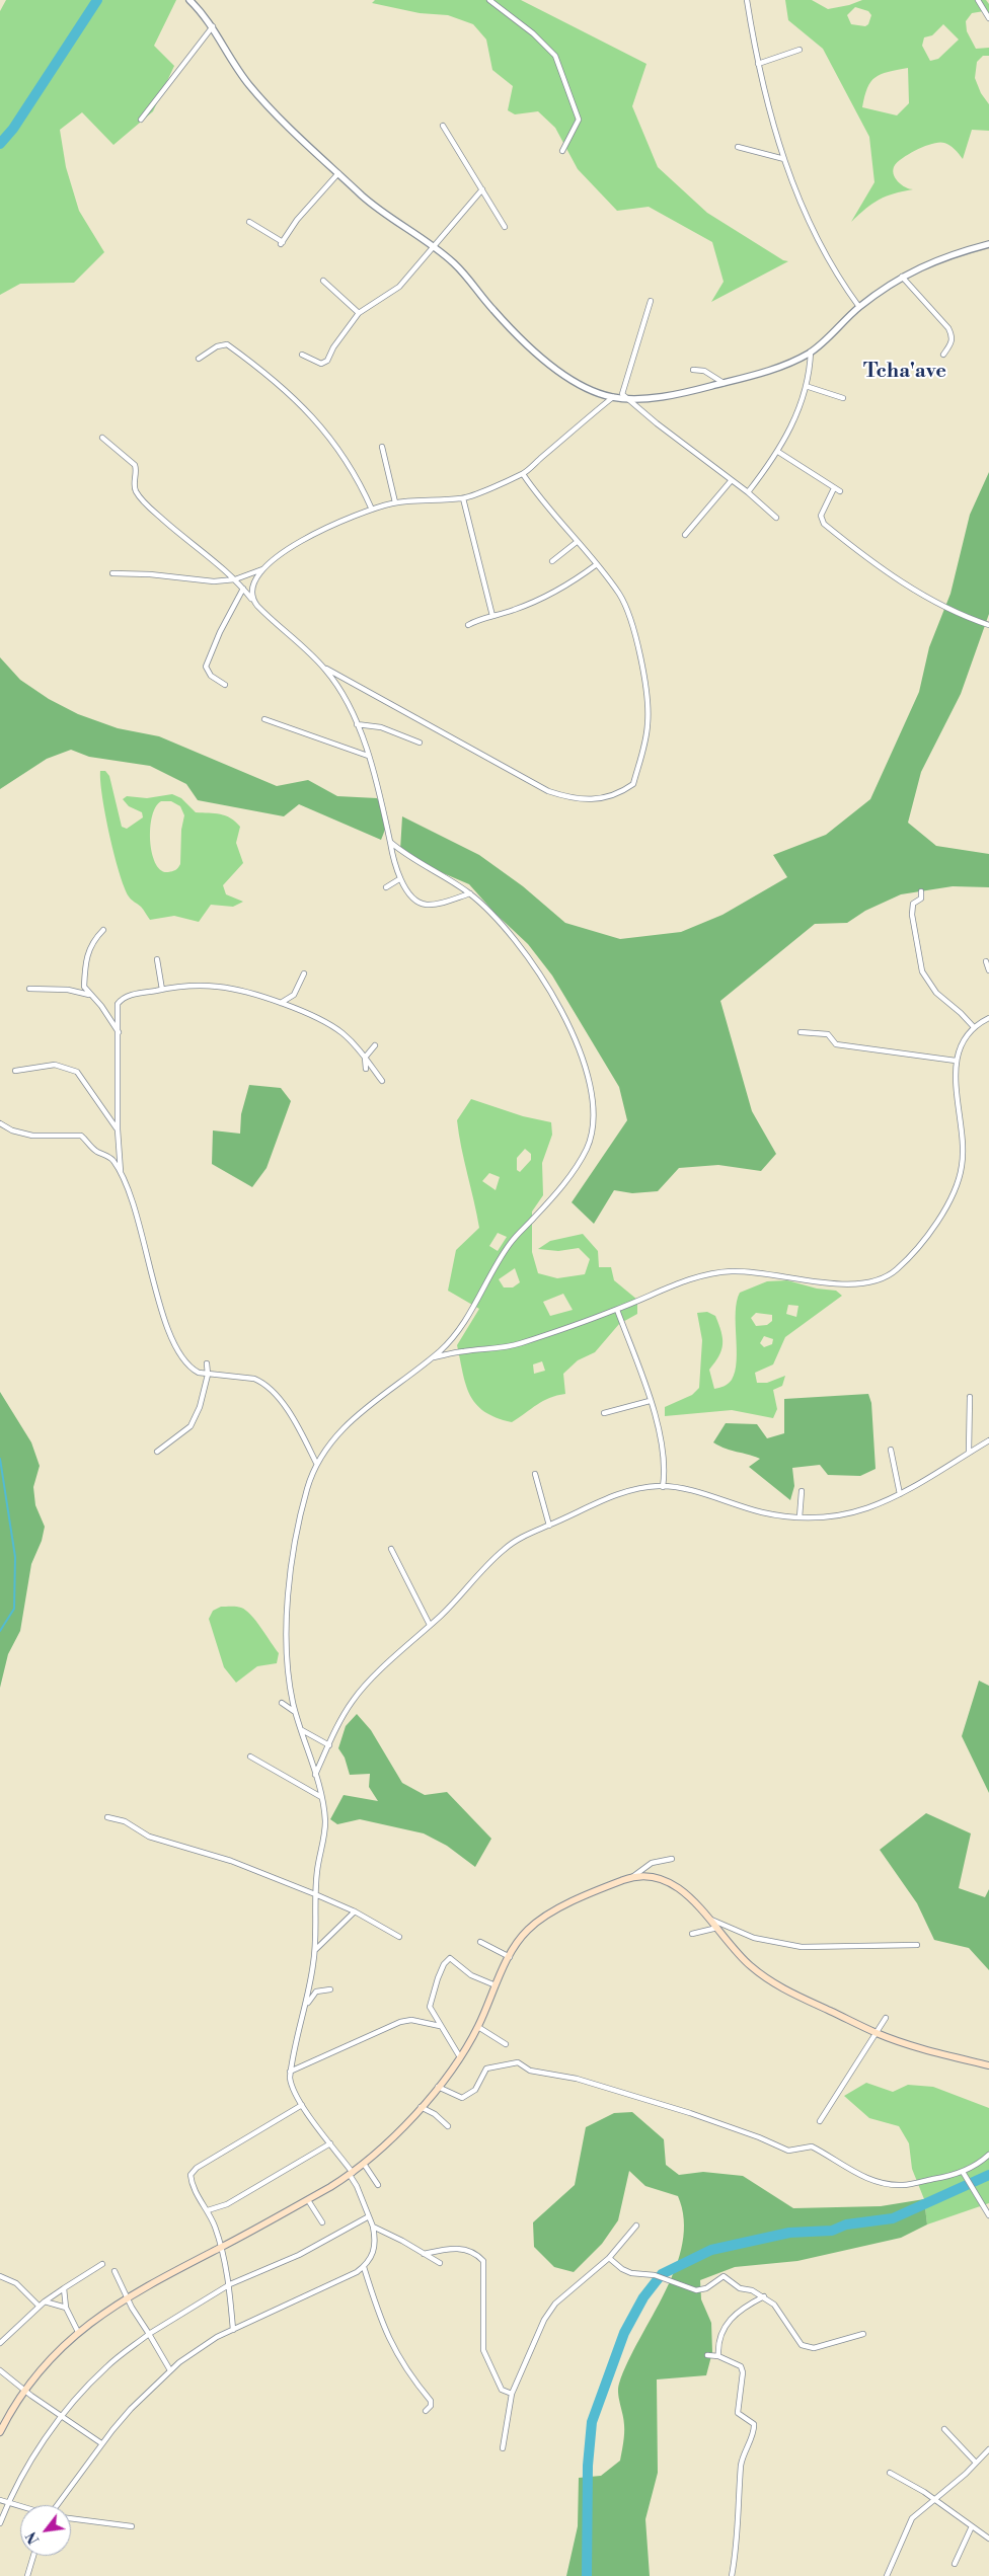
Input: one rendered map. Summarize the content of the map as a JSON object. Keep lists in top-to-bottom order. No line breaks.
{"districts":["Tcha'ave"],"north":"bottom left"}
